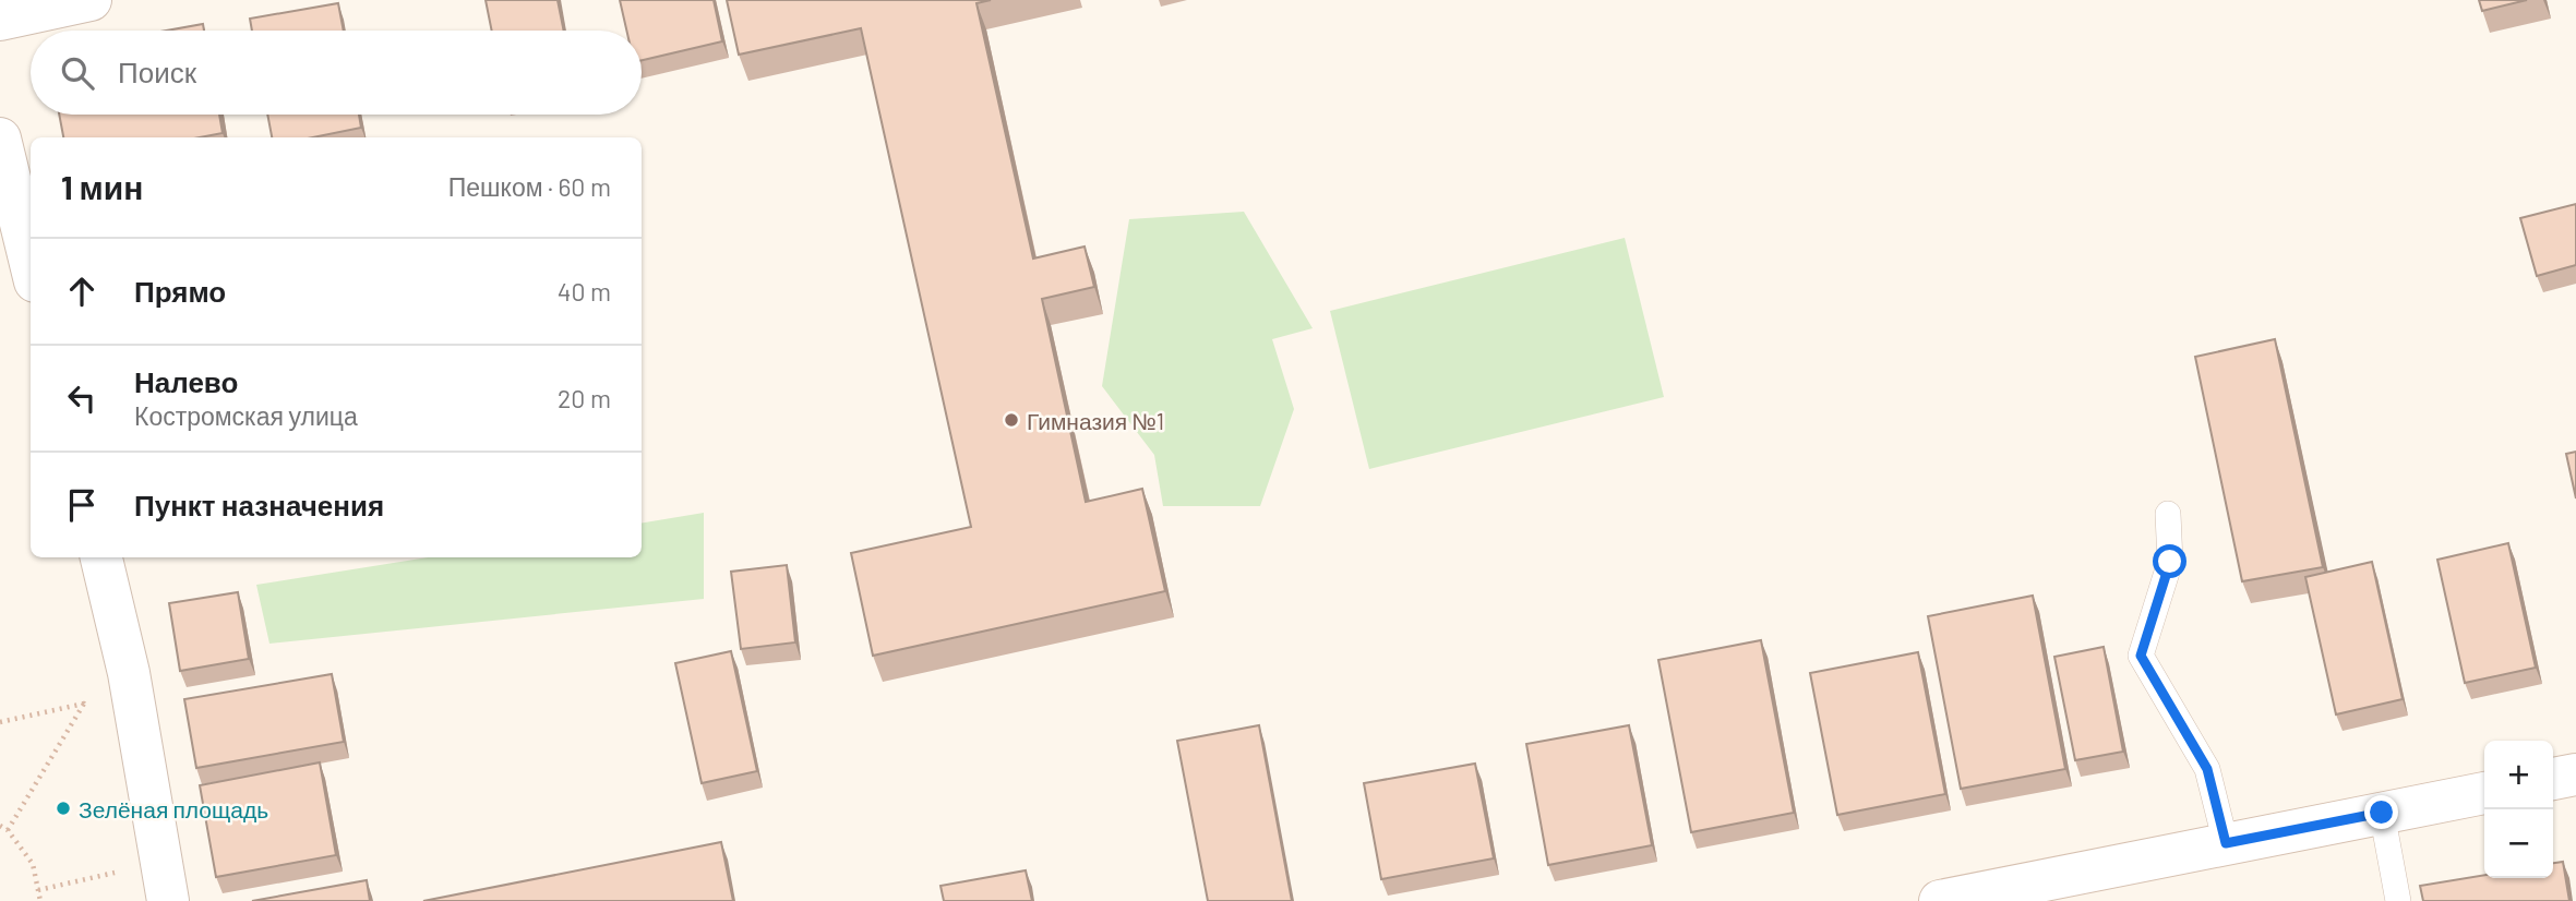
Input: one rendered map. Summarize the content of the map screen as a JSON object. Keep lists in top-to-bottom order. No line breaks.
{"places":["Гимназия №1","Зелёная площадь"],"page":{"search":"Поиск","heading":["1 мин","Пешком · 60 m"],"list":[["Прямо","40 m"],["Налево","Костромская улица","20 m"],"Пункт назначения"],"map_buttons":["+","−"]}}
